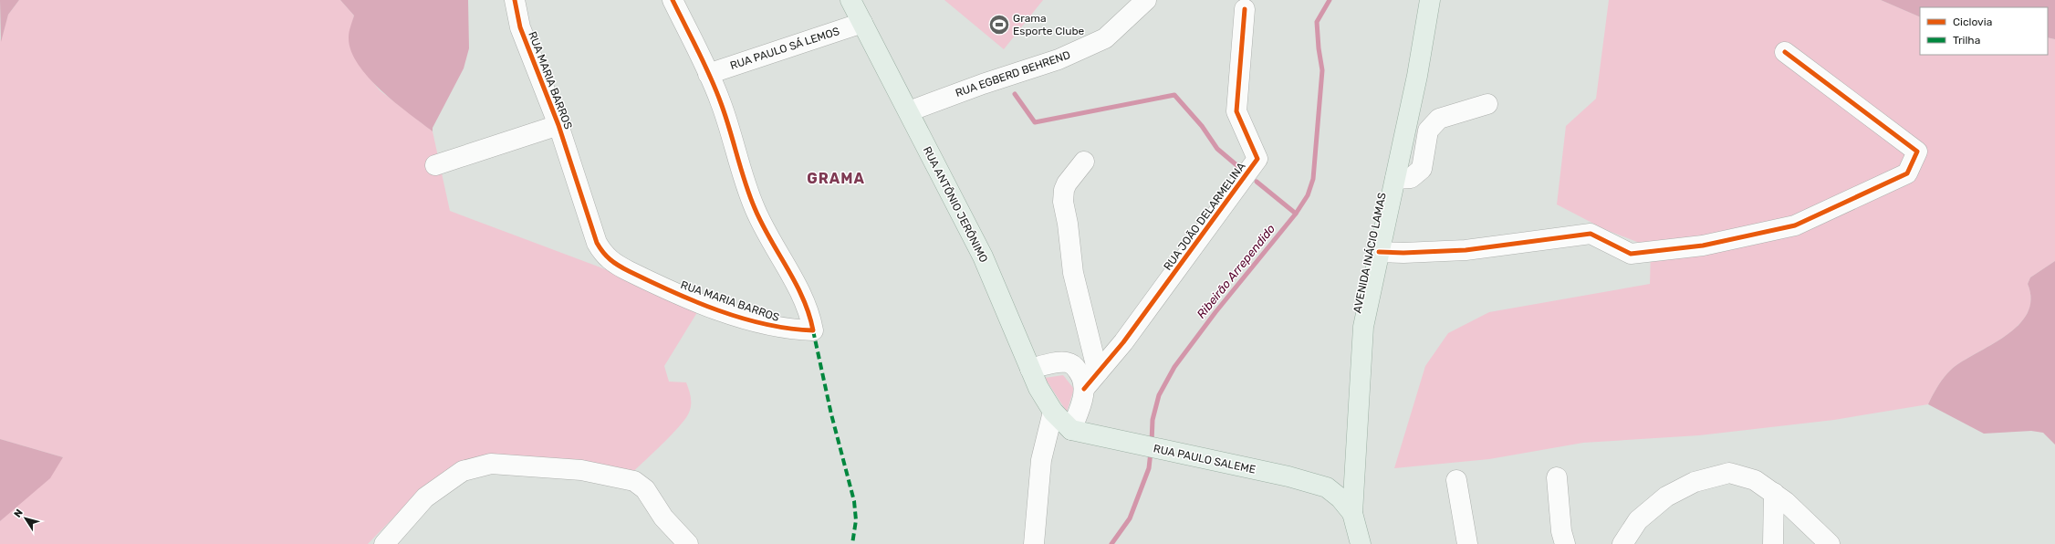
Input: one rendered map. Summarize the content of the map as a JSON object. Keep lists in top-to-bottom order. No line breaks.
{"streets":{"main road":["RUA ANTÔNIO JERÔNIMO","AVENIDA INÁCIO LAMAS","RUA PAULO SALEME"],"street":["RUA PAULO SÁ LEMOS","RUA EGBERD BEHREND","RUA MARIA BARROS","RUA JOÃO DELARMELINA"]},"crossings":[["RUA PAULO SÁ LEMOS","RUA MARIA BARROS"],["RUA PAULO SÁ LEMOS","RUA ANTÔNIO JERÔNIMO"],["RUA EGBERD BEHREND","RUA ANTÔNIO JERÔNIMO"],["AVENIDA INÁCIO LAMAS","RUA PAULO SALEME"]],"districts":["GRAMA"],"water":["Ribeirão Arrependido"],"places":{"sports":["Grama Esporte Clube"]},"legend":["Ciclovia","Trilha"],"north":"top left"}
